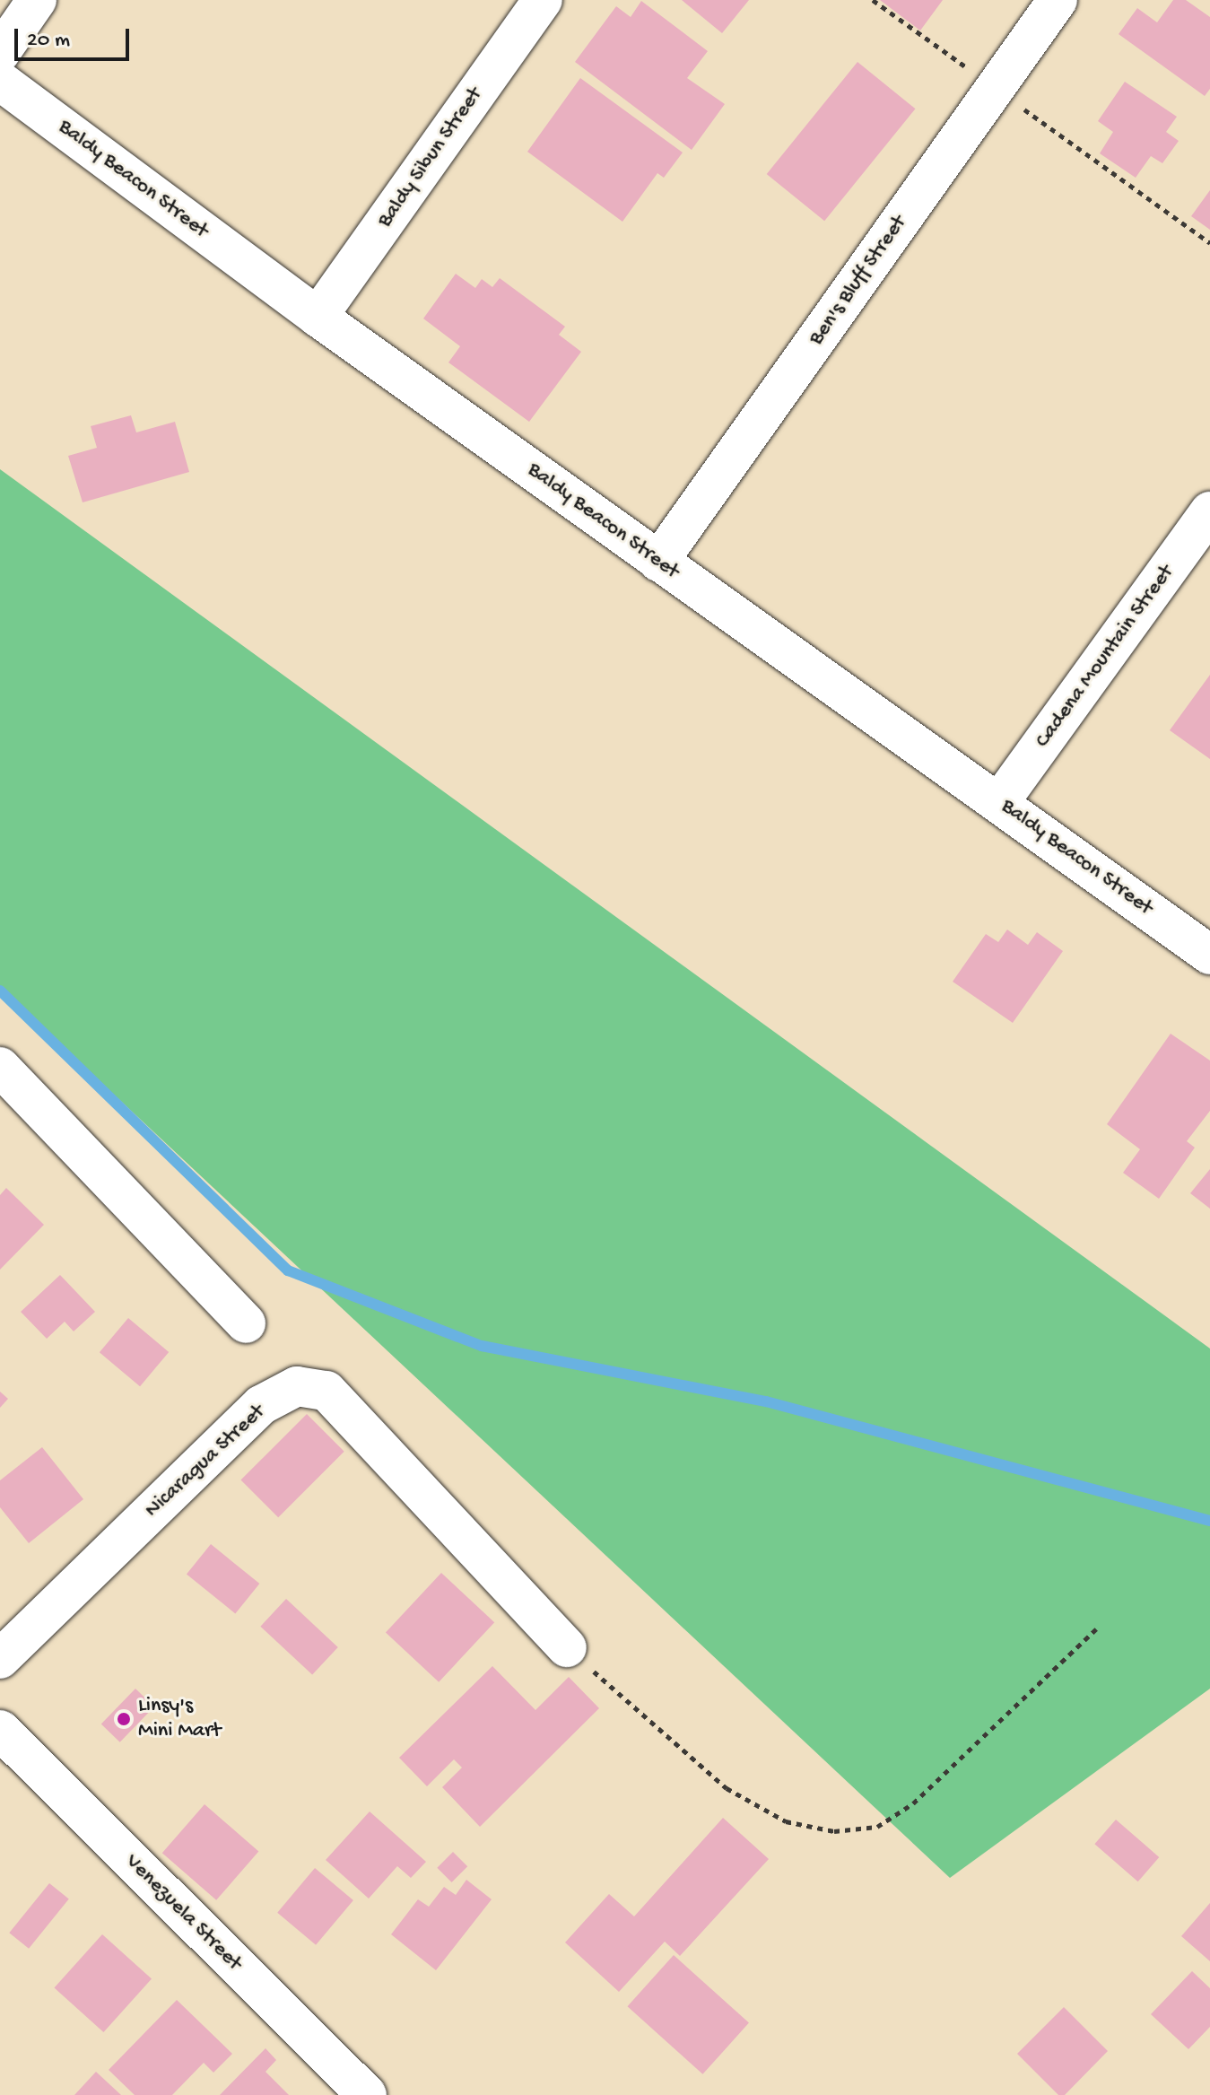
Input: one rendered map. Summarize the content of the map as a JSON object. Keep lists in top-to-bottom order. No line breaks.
{"streets":{"street":["Baldy Sibun Street","Baldy Beacon Street","Ben's Bluff Street","Cadena Mountain Street","Nicaragua Street","Venezuela Street"]},"crossings":[["Baldy Sibun Street","Baldy Beacon Street"],["Baldy Beacon Street","Ben's Bluff Street"],["Baldy Beacon Street","Cadena Mountain Street"]],"places":["Linsy's Mini Mart"],"scale_bar":"20 m"}
